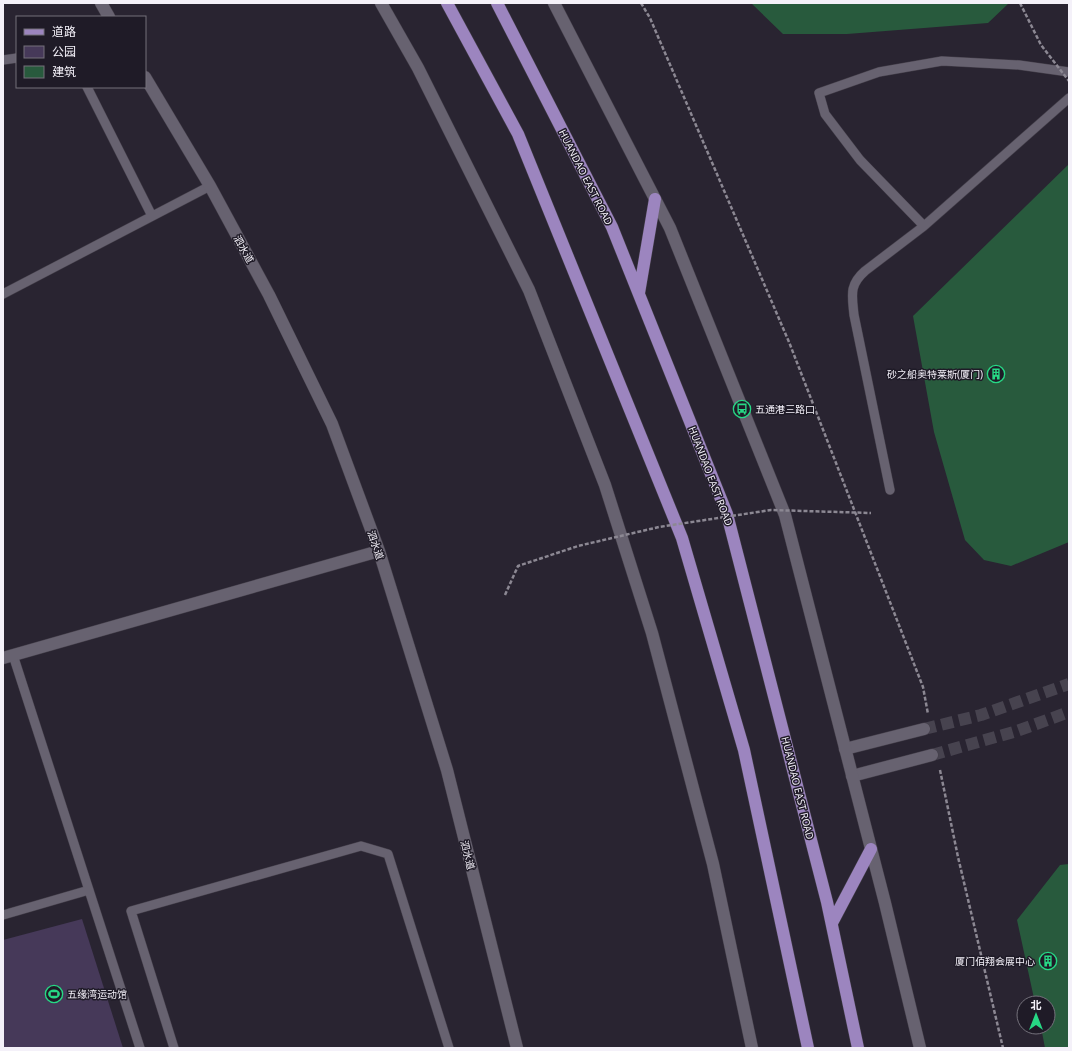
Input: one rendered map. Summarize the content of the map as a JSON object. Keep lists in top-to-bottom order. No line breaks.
{"streets":{"main road":["HUANDAO EAST ROAD"],"street":["泗水道"]},"places":{"building":["砂之船奥特莱斯(厦门)","厦门佰翔会展中心"],"bus stop":["五通港三路口"],"sports":["五缘湾运动馆"]},"legend":["道路","公园","建筑"],"north":"top"}
